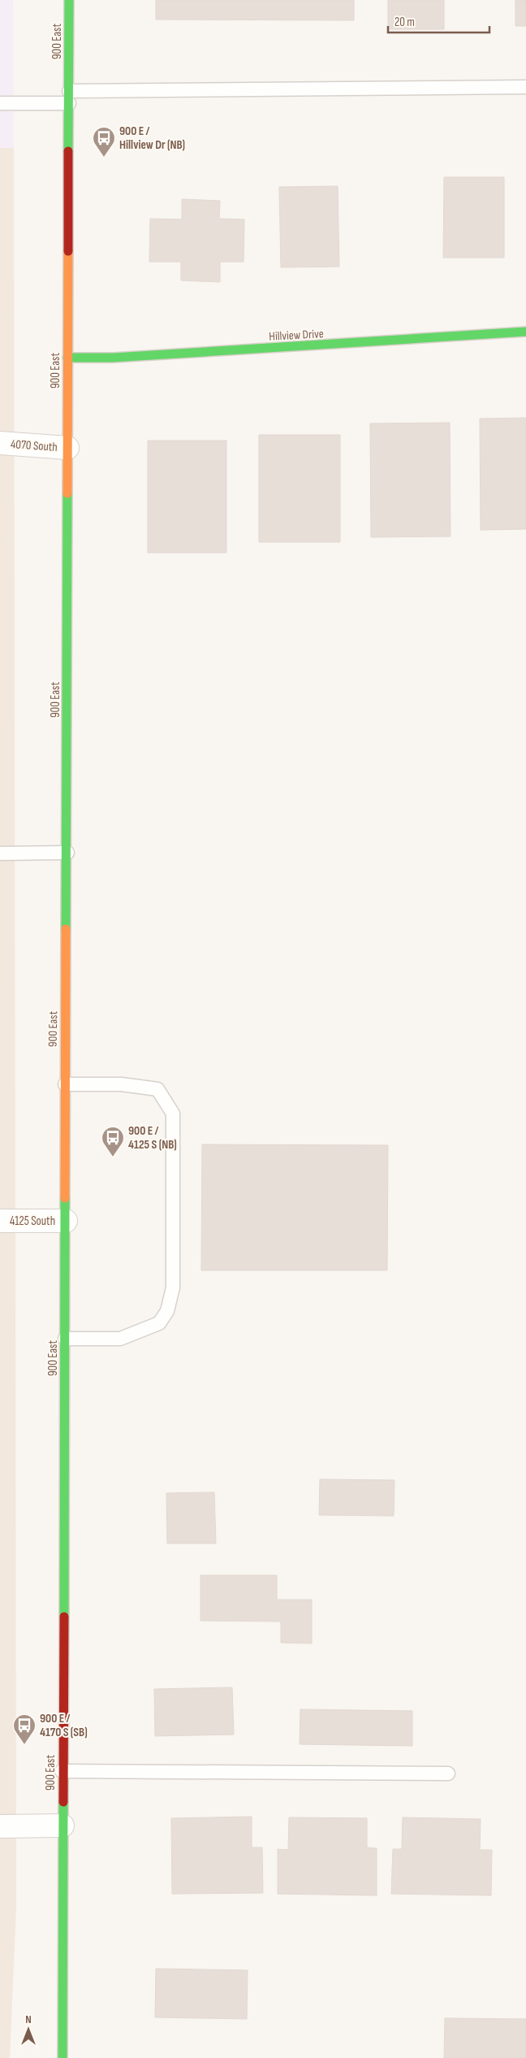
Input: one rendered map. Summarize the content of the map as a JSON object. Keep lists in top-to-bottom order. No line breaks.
{"streets":{"main road":["900 East","Hillview Drive"],"street":["4070 South","4125 South"]},"crossings":[["900 East","Hillview Drive"],["900 East","4070 South"],["900 East","4125 South"]],"places":{"bus stop":["900 E / Hillview Dr (NB)","900 E / 4125 S (NB)","900 E / 4170 S (SB)"]},"scale_bar":"20 m","north":"top"}
